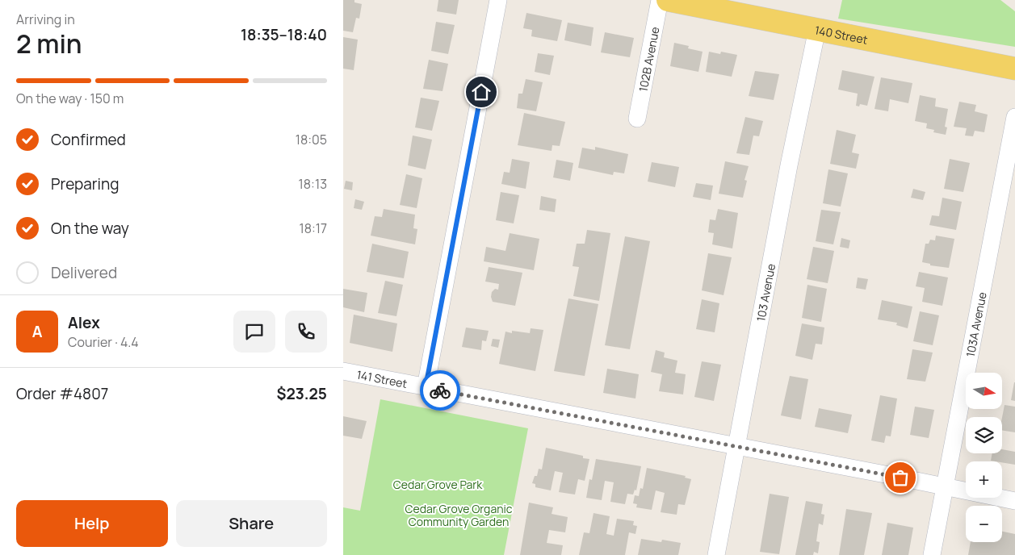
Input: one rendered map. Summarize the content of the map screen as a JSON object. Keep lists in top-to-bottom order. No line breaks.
{"streets":{"main road":["140 Street"],"street":["102B Avenue","103 Avenue","103A Avenue","141 Street"]},"crossings":[["140 Street","103 Avenue"],["103 Avenue","141 Street"],["103A Avenue","141 Street"]],"parks":["Cedar Grove Park","Cedar Grove Organic Community Garden"],"north":"right","page":{"heading":["2 min","Arriving in","18:35–18:40"],"panel":["Alex","Courier · 4.4","Order #4807","$23.25"],"bar":"On the way · 150 m","list":[["Confirmed","18:05"],["Preparing","18:13"],["On the way","18:17"],"Delivered"],"round":"A","map_buttons":["+","−"],"buttons":["Help","Share"]}}
